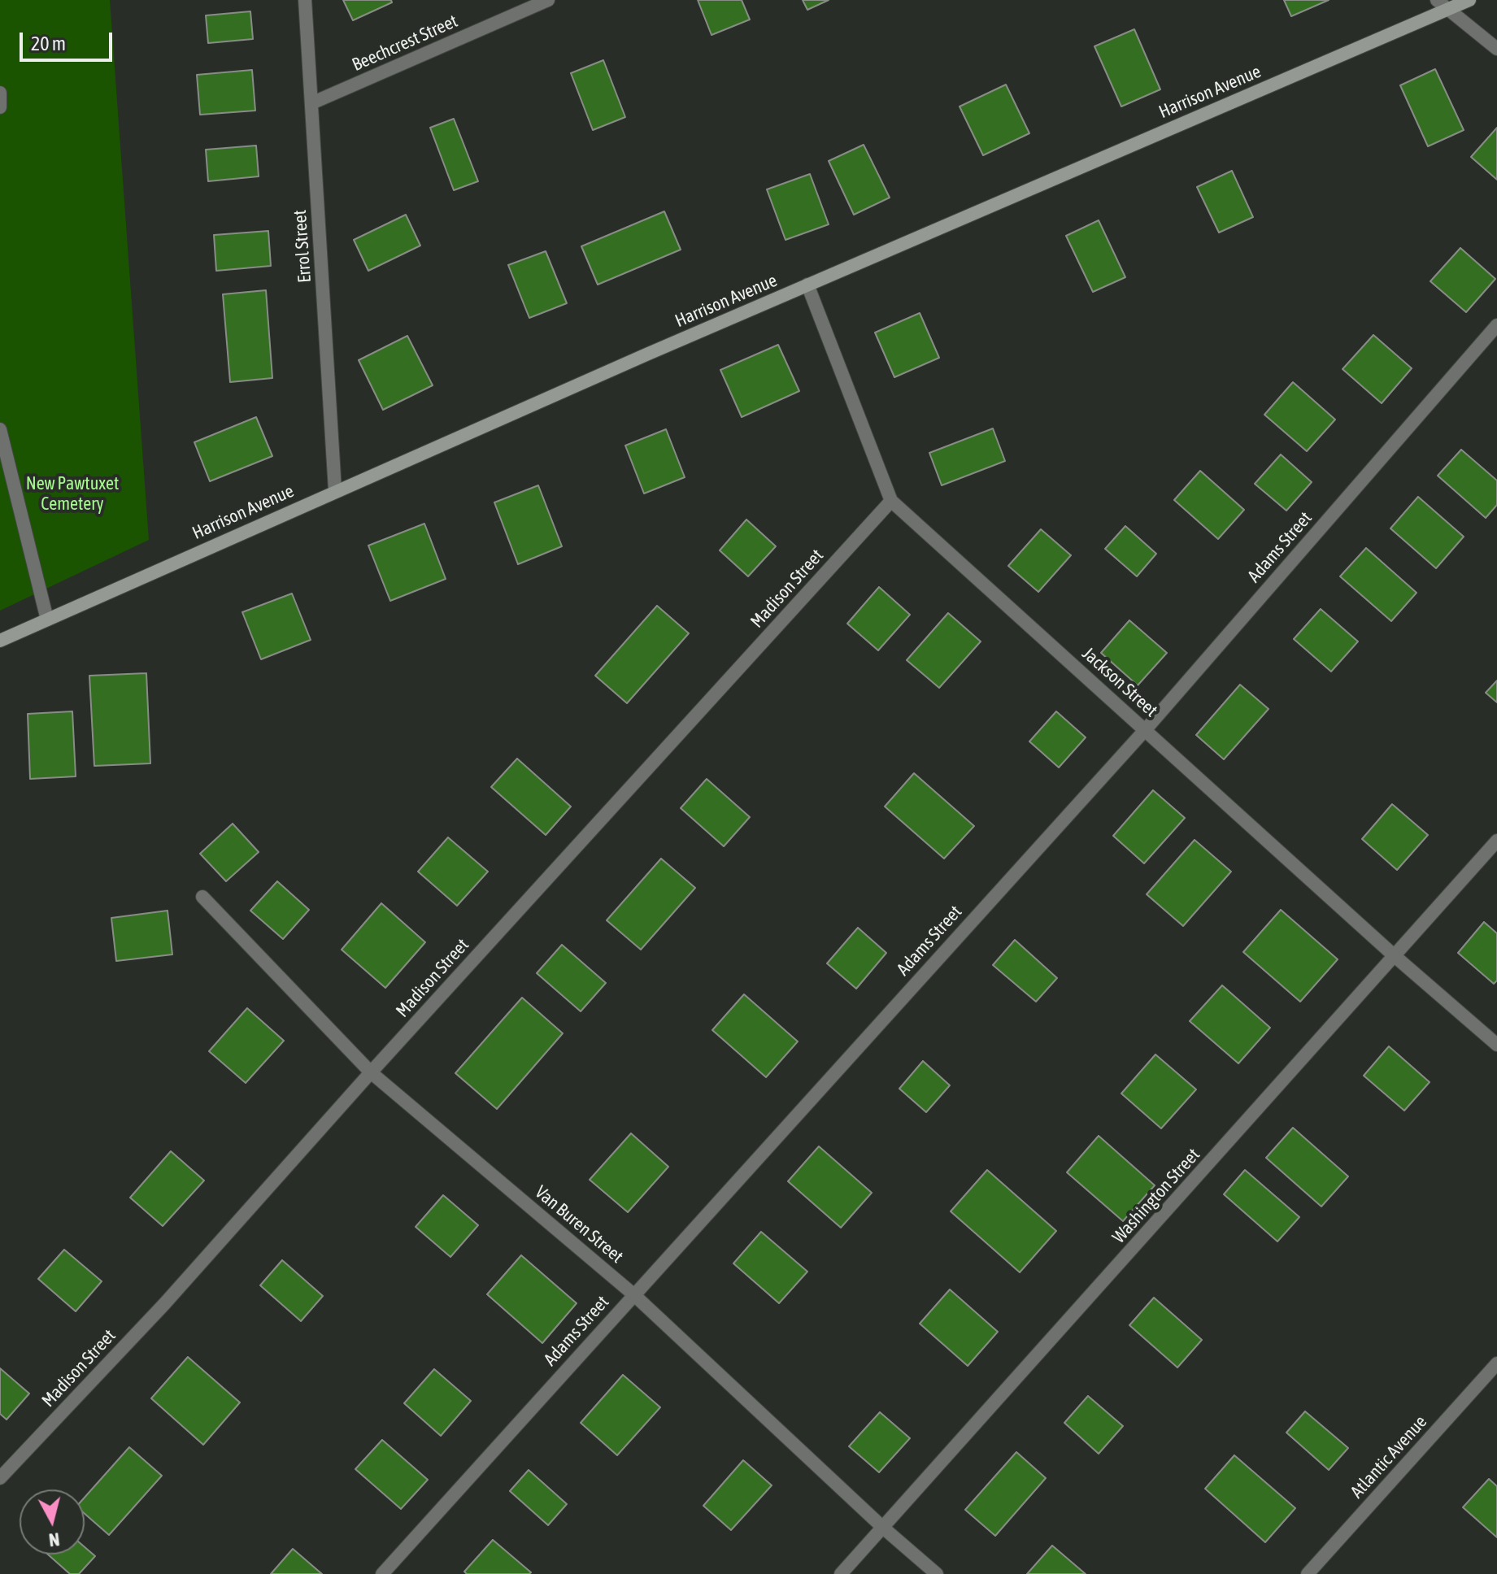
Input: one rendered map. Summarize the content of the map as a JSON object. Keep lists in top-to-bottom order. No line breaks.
{"streets":{"street":["Beechcrest Street","Harrison Avenue","Errol Street","Adams Street","Madison Street","Jackson Street","Washington Street","Van Buren Street","Atlantic Avenue"]},"crossings":[["Beechcrest Street","Errol Street"],["Harrison Avenue","Errol Street"],["Harrison Avenue","Jackson Street"],["Adams Street","Jackson Street"],["Adams Street","Van Buren Street"],["Madison Street","Jackson Street"],["Madison Street","Van Buren Street"],["Jackson Street","Washington Street"],["Washington Street","Van Buren Street"]],"parks":["New Pawtuxet Cemetery"],"scale_bar":"20 m","north":"bottom"}
